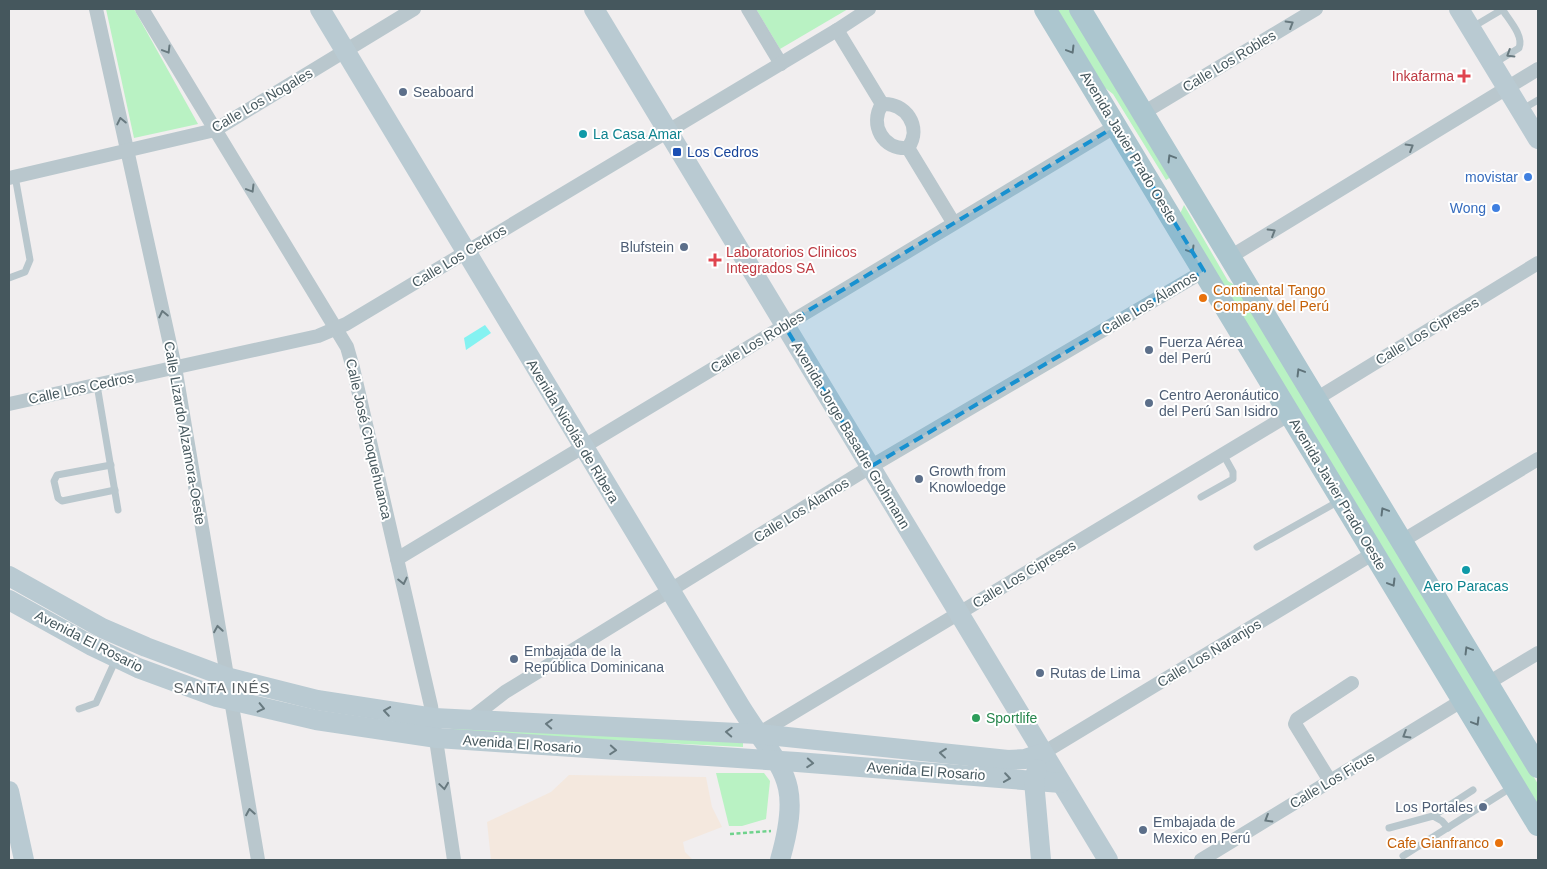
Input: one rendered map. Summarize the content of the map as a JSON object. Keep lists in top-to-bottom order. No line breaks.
{"streets":{"main road":["Avenida Javier Prado Oeste"],"street":["Calle Los Robles","Calle Los Nogales","Calle Los Cedros","Calle Los Álamos","Calle Los Cipreses","Avenida Nicolás de Ribera","Calle Lizardo Alzamora-Oeste","Avenida Jorge Basadre Grohmann","Calle José Choquehuanca","Avenida El Rosario","Calle Los Naranjos","Calle Los Ficus"]},"crossings":[["Calle Los Robles","Avenida Javier Prado Oeste"],["Calle Los Robles","Avenida Nicolás de Ribera"],["Calle Los Robles","Avenida Jorge Basadre Grohmann"],["Calle Los Robles","Calle José Choquehuanca"],["Calle Los Nogales","Avenida Nicolás de Ribera"],["Calle Los Nogales","Calle Lizardo Alzamora-Oeste"],["Calle Los Nogales","Calle José Choquehuanca"],["Avenida Javier Prado Oeste","Calle Los Álamos"],["Avenida Javier Prado Oeste","Calle Los Cipreses"],["Avenida Javier Prado Oeste","Calle Los Naranjos"],["Avenida Javier Prado Oeste","Calle Los Ficus"],["Calle Los Cedros","Avenida Nicolás de Ribera"],["Calle Los Cedros","Calle Lizardo Alzamora-Oeste"],["Calle Los Cedros","Avenida Jorge Basadre Grohmann"],["Calle Los Cedros","Calle José Choquehuanca"],["Calle Los Álamos","Avenida Nicolás de Ribera"],["Calle Los Álamos","Avenida Jorge Basadre Grohmann"],["Calle Los Álamos","Avenida El Rosario"],["Calle Los Cipreses","Avenida Nicolás de Ribera"],["Calle Los Cipreses","Avenida Jorge Basadre Grohmann"],["Calle Los Cipreses","Avenida El Rosario"],["Avenida Nicolás de Ribera","Avenida El Rosario"],["Calle Lizardo Alzamora-Oeste","Avenida El Rosario"],["Avenida Jorge Basadre Grohmann","Avenida El Rosario"],["Avenida Jorge Basadre Grohmann","Calle Los Naranjos"],["Calle José Choquehuanca","Avenida El Rosario"],["Avenida El Rosario","Calle Los Naranjos"]],"one_way":["Calle Lizardo Alzamora-Oeste","Calle José Choquehuanca","Calle Los Ficus"],"districts":["SANTA INÉS"],"places":{"health":["Inkafarma","Laboratorios Clinicos Integrados SA"],"other":["Seaboard","La Casa Amar","movistar","Wong","Blufstein","Continental Tango Company del Perú","Fuerza Aérea del Perú","Centro Aeronáutico del Perú San Isidro","Growth from Knowloedge","Aero Paracas","Embajada de la República Dominicana","Rutas de Lima","Sportlife","Los Portales","Embajada de Mexico en Perú","Cafe Gianfranco"],"transit":["Los Cedros"]}}
